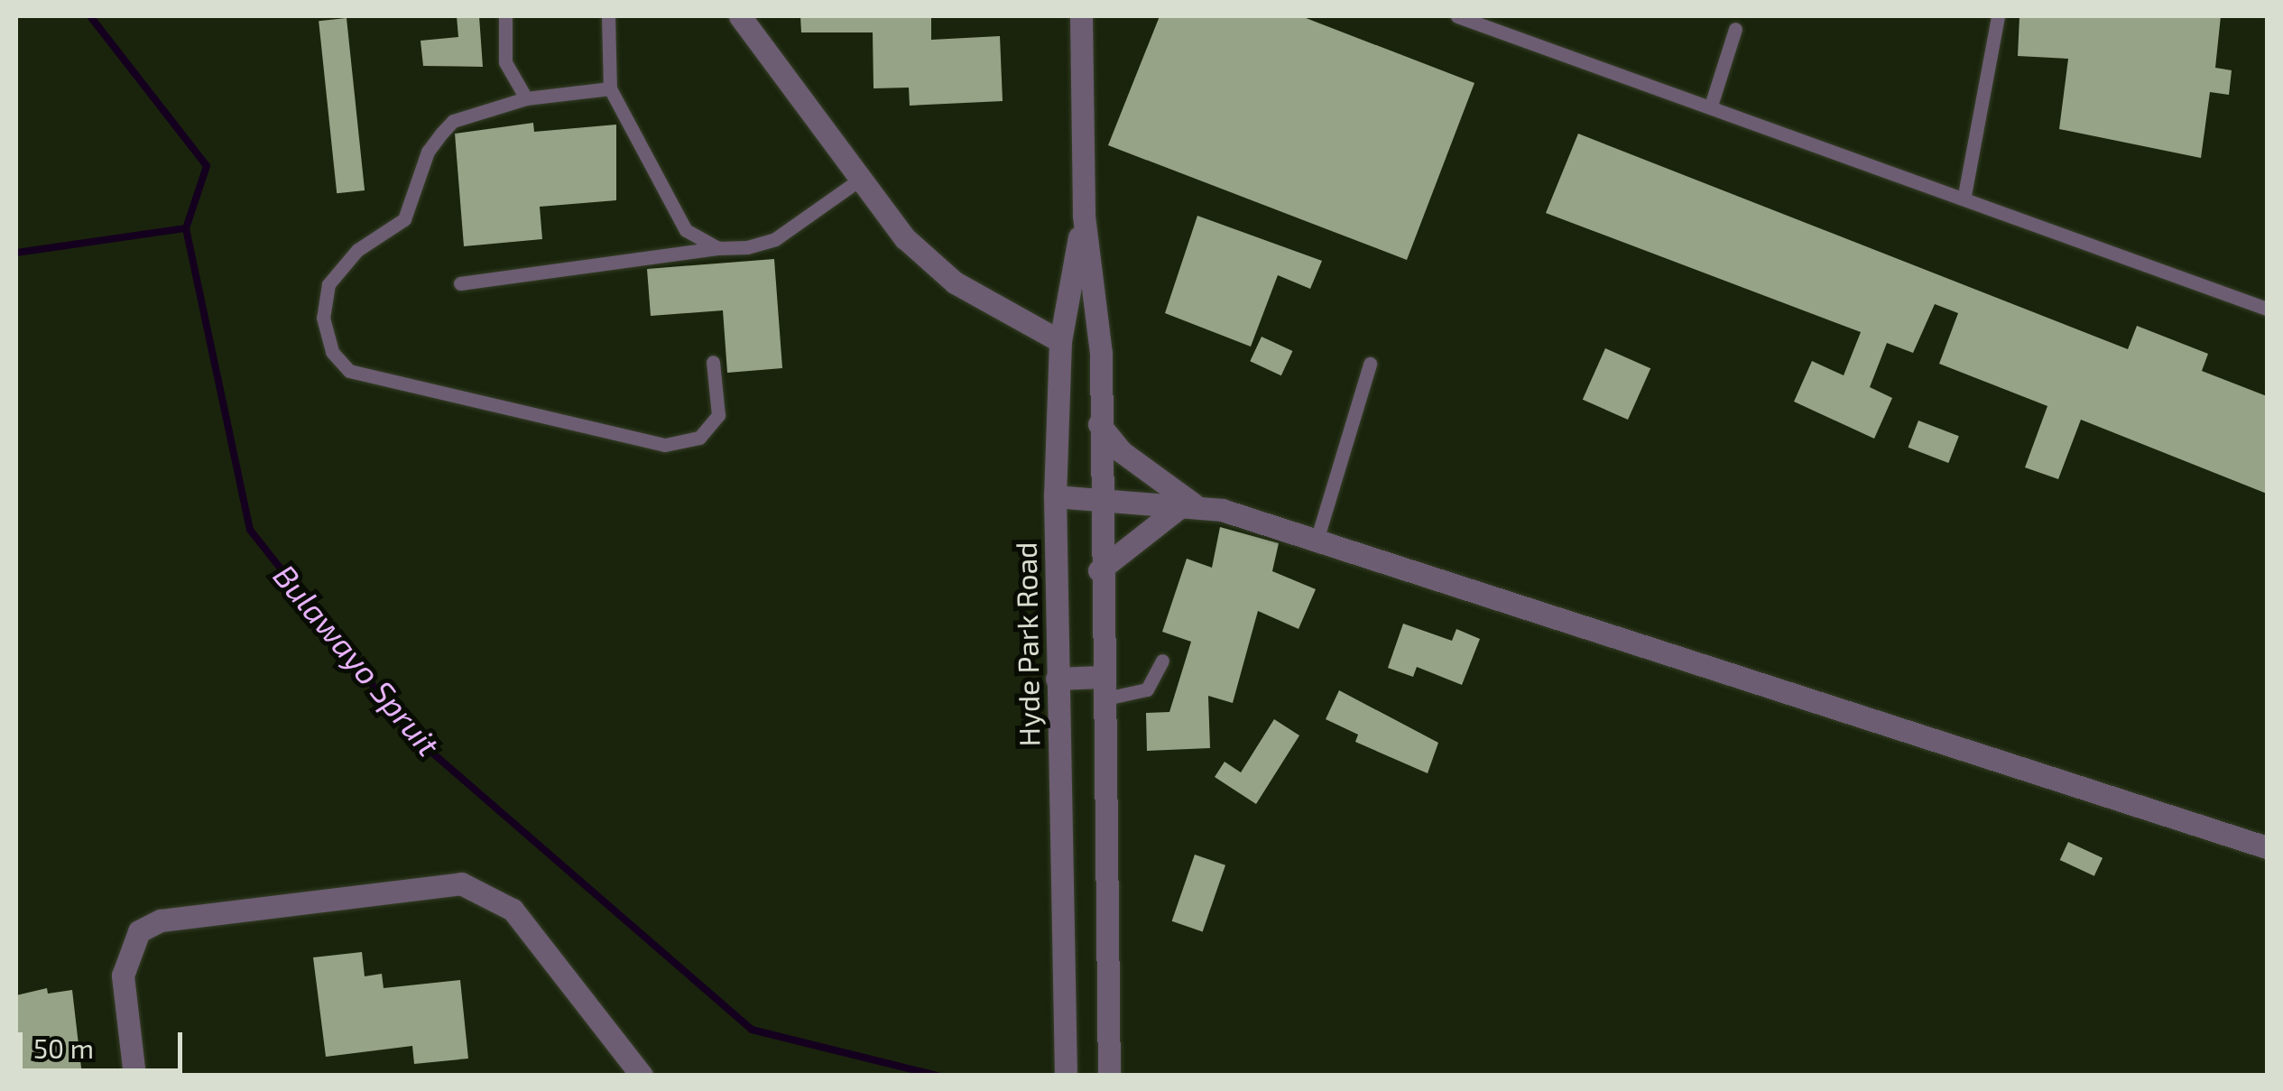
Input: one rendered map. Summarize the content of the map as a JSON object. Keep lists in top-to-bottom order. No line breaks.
{"streets":{"street":["Hyde Park Road"]},"water":["Bulawayo Spruit"],"scale_bar":"50 m"}
